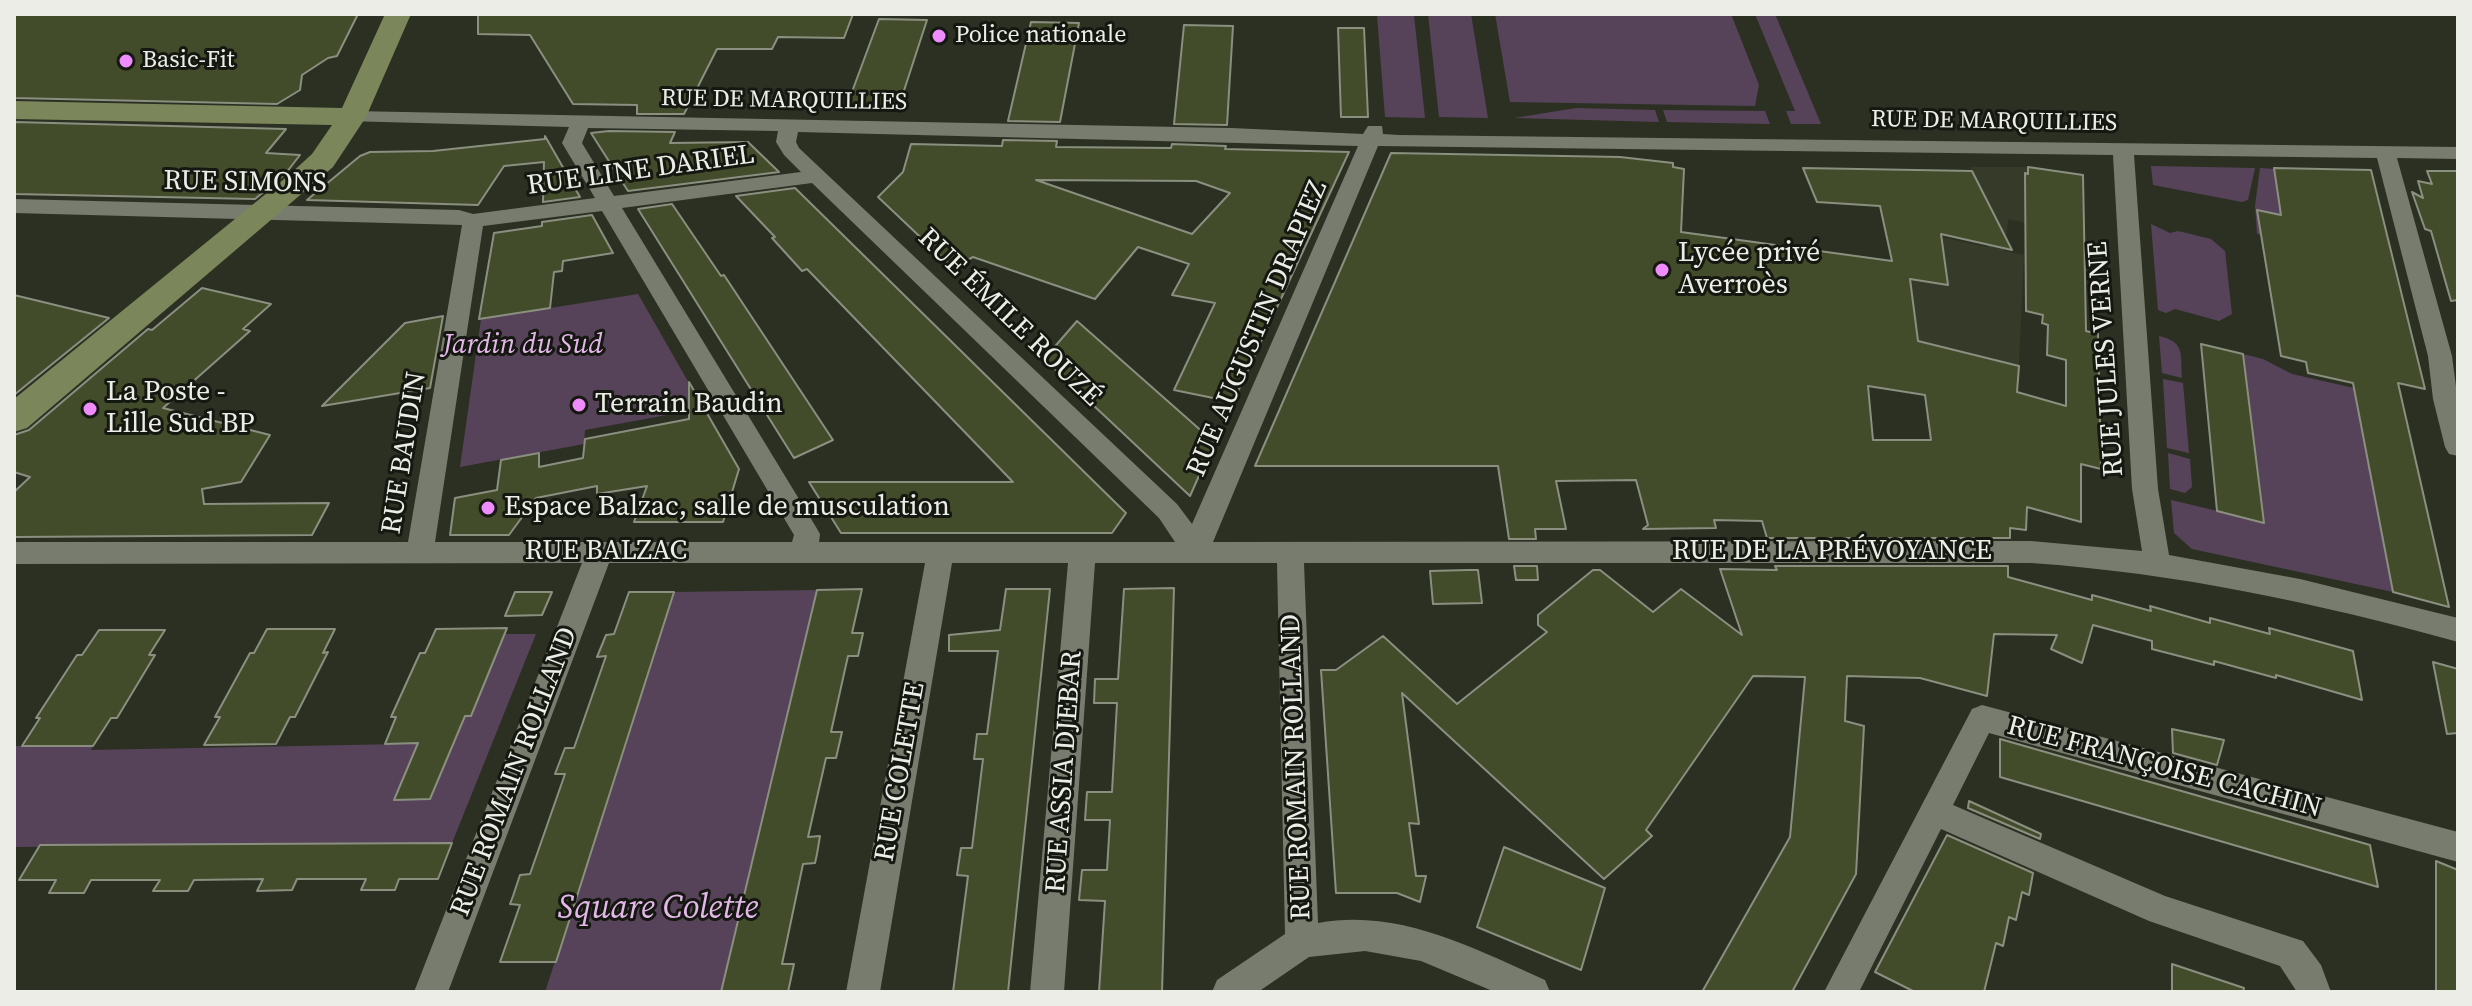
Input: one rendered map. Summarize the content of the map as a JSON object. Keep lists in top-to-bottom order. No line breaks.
{"streets":{"street":["RUE DE MARQUILLIES","RUE LINE DARIEL","RUE SIMONS","RUE ÉMILE ROUZÉ","RUE AUGUSTIN DRAPIEZ","RUE JULES VERNE","RUE BAUDIN","RUE BALZAC","RUE DE LA PRÉVOYANCE","RUE ROMAIN ROLLAND","RUE FRANÇOISE CACHIN","RUE COLETTE","RUE ASSIA DJEBAR"]},"crossings":[["RUE DE MARQUILLIES","RUE ÉMILE ROUZÉ"],["RUE DE MARQUILLIES","RUE AUGUSTIN DRAPIEZ"],["RUE DE MARQUILLIES","RUE JULES VERNE"],["RUE LINE DARIEL","RUE SIMONS"],["RUE LINE DARIEL","RUE ÉMILE ROUZÉ"],["RUE LINE DARIEL","RUE BAUDIN"],["RUE SIMONS","RUE BAUDIN"],["RUE ÉMILE ROUZÉ","RUE AUGUSTIN DRAPIEZ"],["RUE ÉMILE ROUZÉ","RUE BALZAC"],["RUE ÉMILE ROUZÉ","RUE DE LA PRÉVOYANCE"],["RUE AUGUSTIN DRAPIEZ","RUE BALZAC"],["RUE AUGUSTIN DRAPIEZ","RUE DE LA PRÉVOYANCE"],["RUE JULES VERNE","RUE DE LA PRÉVOYANCE"],["RUE BAUDIN","RUE BALZAC"],["RUE BALZAC","RUE DE LA PRÉVOYANCE"],["RUE BALZAC","RUE ROMAIN ROLLAND"],["RUE BALZAC","RUE COLETTE"],["RUE BALZAC","RUE ASSIA DJEBAR"],["RUE DE LA PRÉVOYANCE","RUE ROMAIN ROLLAND"]],"parks":["Jardin du Sud","Square Colette"],"places":["Police nationale","Basic-Fit","Lycée privé Averroès","Terrain Baudin","La Poste - Lille Sud BP","Espace Balzac, salle de musculation"]}
